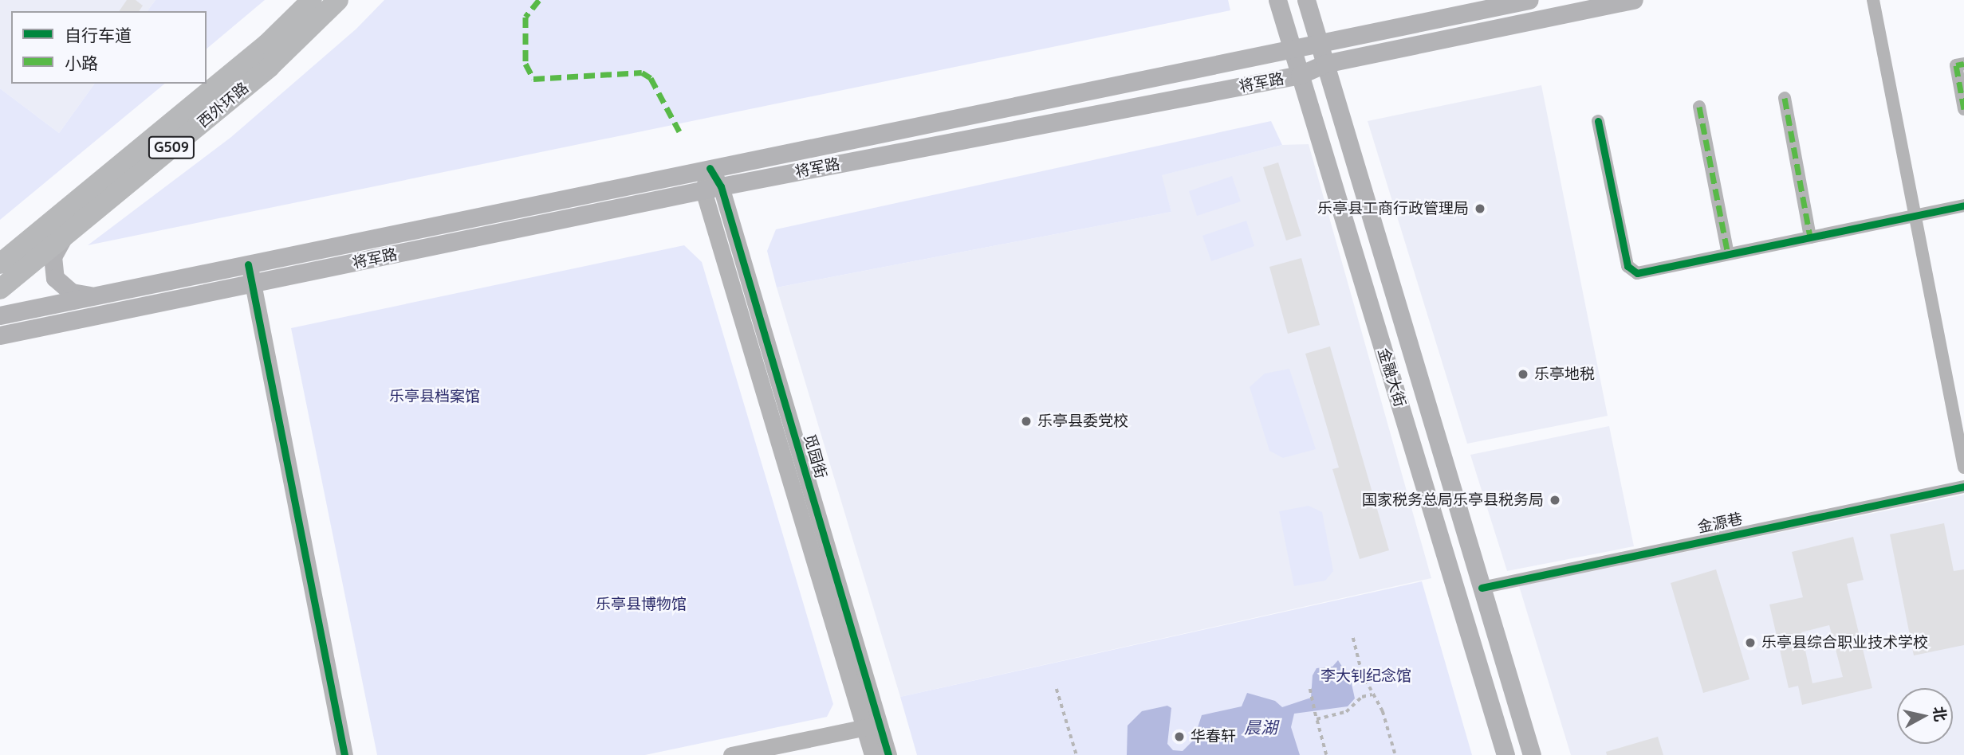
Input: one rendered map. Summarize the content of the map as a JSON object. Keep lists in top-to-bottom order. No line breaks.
{"streets":{"main road":["将军路","西外环路","G509","金融大街"],"street":["觅园街","金源巷"]},"crossings":[["将军路","金融大街"],["将军路","觅园街"],["金融大街","金源巷"]],"water":["晨湖"],"parks":["乐亭县档案馆","乐亭县博物馆","李大钊纪念馆"],"places":["乐亭县工商行政管理局","乐亭地税","乐亭县委党校","国家税务总局乐亭县税务局","乐亭县综合职业技术学校","华春轩"],"legend":["自行车道","小路"],"north":"right"}
